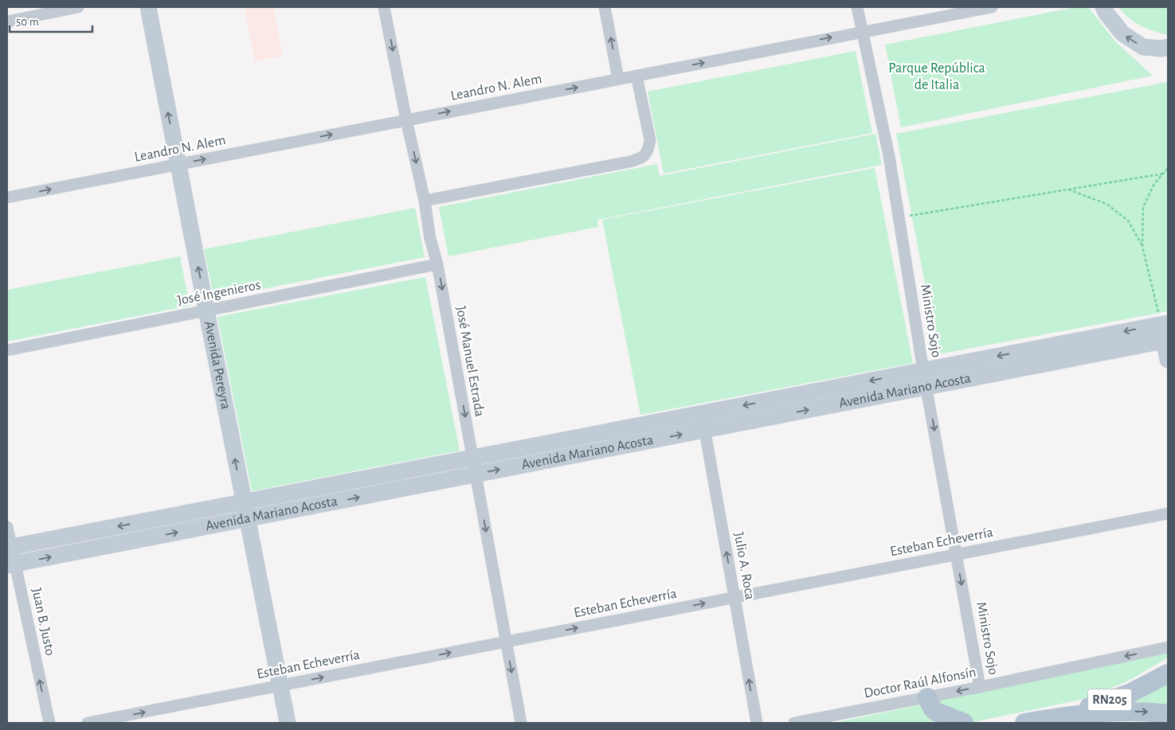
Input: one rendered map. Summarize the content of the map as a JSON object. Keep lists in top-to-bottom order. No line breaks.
{"streets":{"main road":["Avenida Pereyra","Avenida Mariano Acosta","RN205"],"street":["Leandro N. Alem","José Ingenieros","Ministro Sojo","José Manuel Estrada","Esteban Echeverría","Julio A. Roca","Juan B. Justo","Doctor Raúl Alfonsín"]},"crossings":[["Leandro N. Alem","Ministro Sojo"],["Leandro N. Alem","José Manuel Estrada"],["Leandro N. Alem","Avenida Pereyra"],["José Ingenieros","José Manuel Estrada"],["José Ingenieros","Avenida Pereyra"],["Ministro Sojo","Avenida Mariano Acosta"],["Ministro Sojo","Esteban Echeverría"],["Ministro Sojo","Doctor Raúl Alfonsín"],["José Manuel Estrada","Avenida Mariano Acosta"],["José Manuel Estrada","Esteban Echeverría"],["Avenida Pereyra","Avenida Mariano Acosta"],["Avenida Pereyra","Esteban Echeverría"],["Avenida Mariano Acosta","Julio A. Roca"],["Avenida Mariano Acosta","Juan B. Justo"],["Esteban Echeverría","Julio A. Roca"]],"one_way":["Leandro N. Alem","Ministro Sojo","José Manuel Estrada","Avenida Pereyra","Esteban Echeverría","Julio A. Roca","Juan B. Justo","Doctor Raúl Alfonsín"],"parks":["Parque República de Italia"],"scale_bar":"50 m"}
